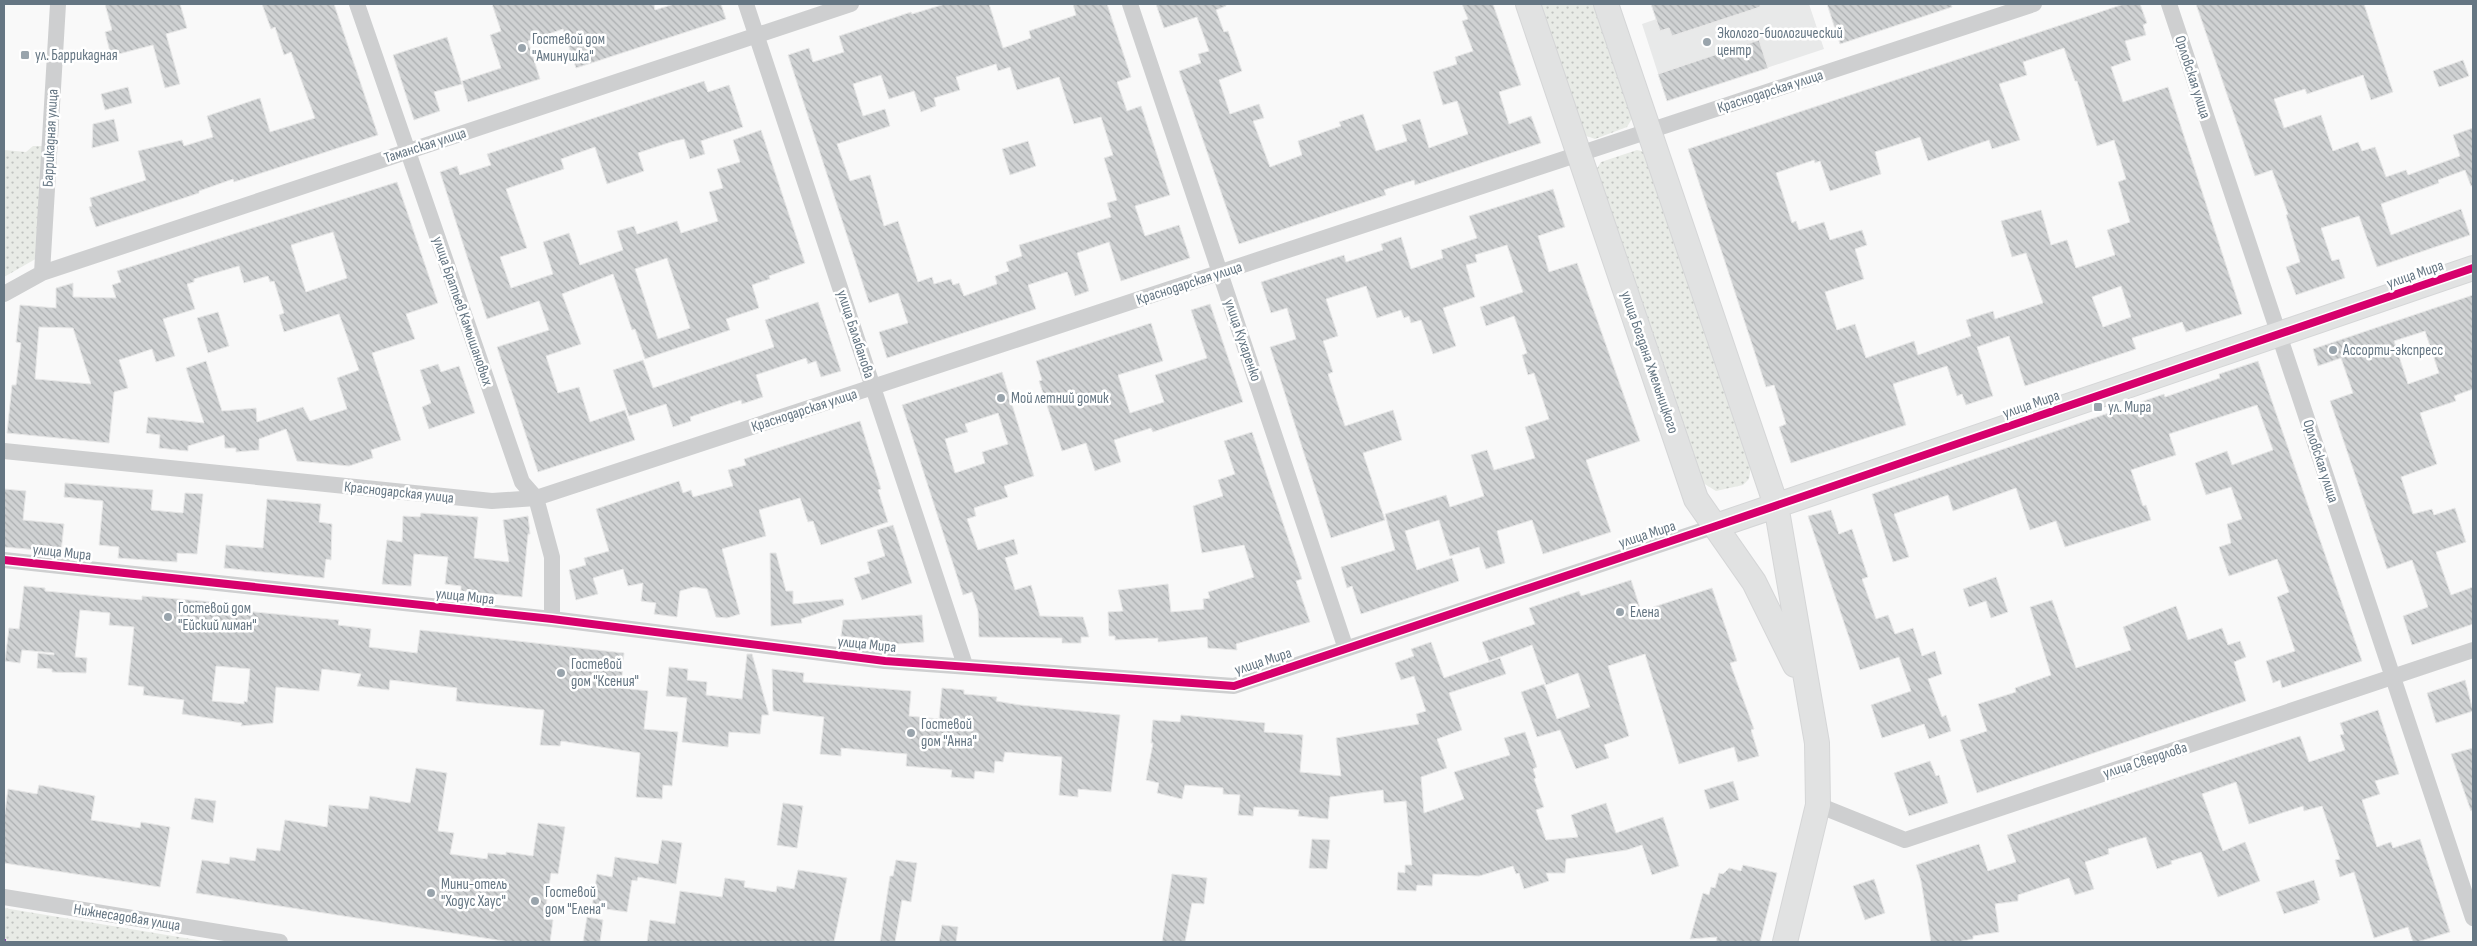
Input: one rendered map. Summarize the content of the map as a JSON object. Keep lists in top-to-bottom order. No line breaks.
{"streets":{"main road":["улица Мира","улица Богдана Хмельницкого"],"street":["Орловская улица","Краснодарская улица","Баррикадная улица","Таманская улица","улица Братьев Камышановых","улица Балабанова","улица Кухаренко","улица Свердлова","Нижнесадовая улица"]},"crossings":[["Орловская улица","улица Мира"],["Орловская улица","улица Свердлова"],["Краснодарская улица","улица Братьев Камышановых"],["Краснодарская улица","улица Балабанова"],["Краснодарская улица","улица Кухаренко"],["Краснодарская улица","улица Богдана Хмельницкого"],["Баррикадная улица","Таманская улица"],["Таманская улица","улица Братьев Камышановых"],["Таманская улица","улица Балабанова"],["улица Мира","улица Братьев Камышановых"],["улица Мира","улица Балабанова"],["улица Мира","улица Кухаренко"],["улица Мира","улица Богдана Хмельницкого"],["улица Богдана Хмельницкого","улица Свердлова"]],"places":{"other":["Эколого-биологический центр","Гостевой дом \"Аминушка\"","Ассорти-экспресс","Мой летний домик","Елена","Гостевой дом \"Ейский лиман\"","Гостевой дом \"Ксения\"","Гостевой дом \"Анна\"","Мини-отель \"Ходус Хаус\"","Гостевой дом \"Елена\""],"transit":["ул. Баррикадная","ул. Мира"]}}
